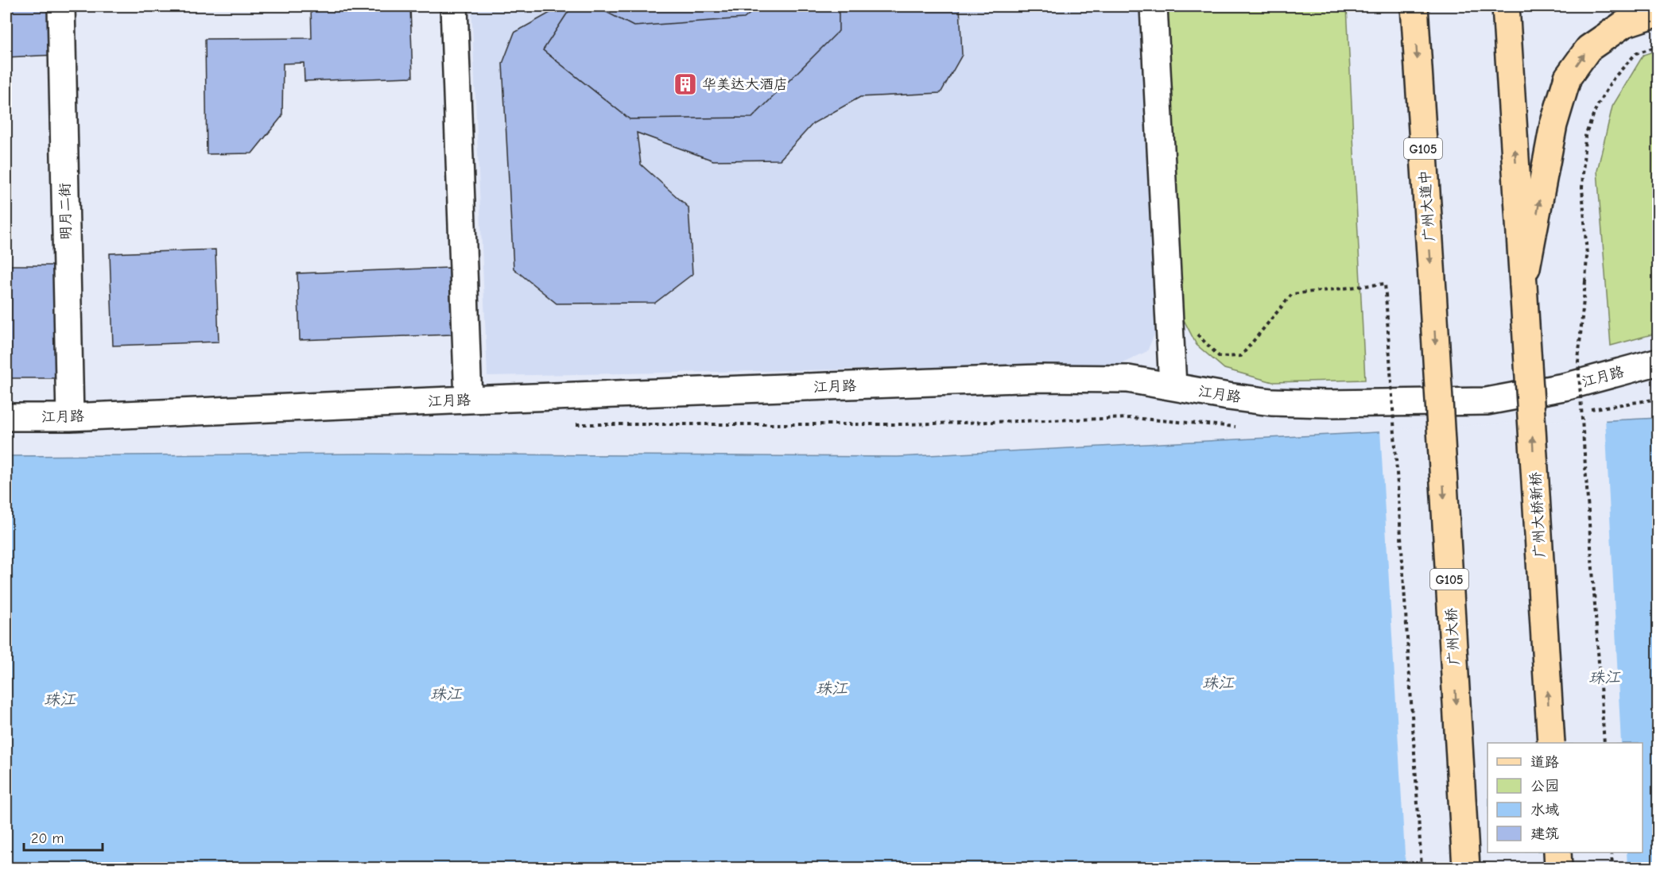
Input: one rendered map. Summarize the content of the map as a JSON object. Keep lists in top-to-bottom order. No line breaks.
{"streets":{"main road":["G105","广州大道中","广州大桥新桥","广州大桥"],"street":["明月二街","江月路"]},"crossings":[["广州大道中","广州大桥"],["明月二街","江月路"]],"one_way":["广州大桥新桥","广州大桥"],"water":["珠江"],"places":{"building":["华美达大酒店"]},"legend":["道路","公园","水域","建筑"],"scale_bar":"20 m"}
